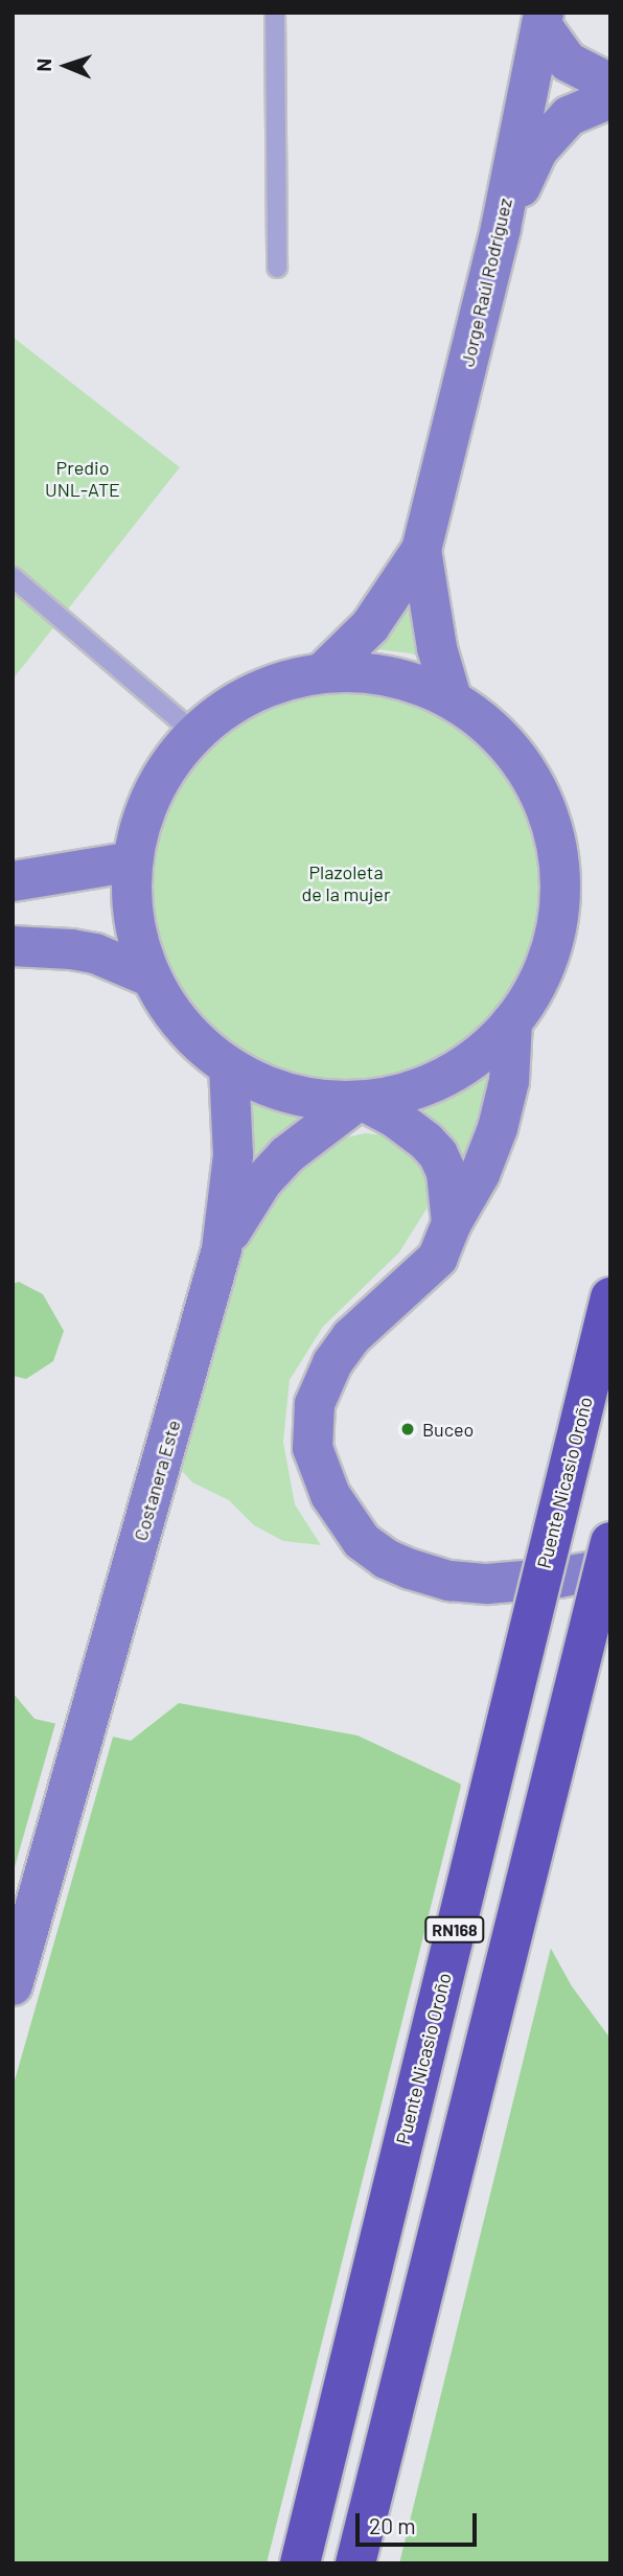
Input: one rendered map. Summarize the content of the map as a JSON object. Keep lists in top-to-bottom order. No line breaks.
{"streets":{"highway":["Puente Nicasio Oroño","RN168"],"main road":["Jorge Raúl Rodríguez","Costanera Este"]},"parks":["Predio UNL-ATE","Plazoleta de la mujer"],"places":["Buceo"],"scale_bar":"20 m","north":"left"}
